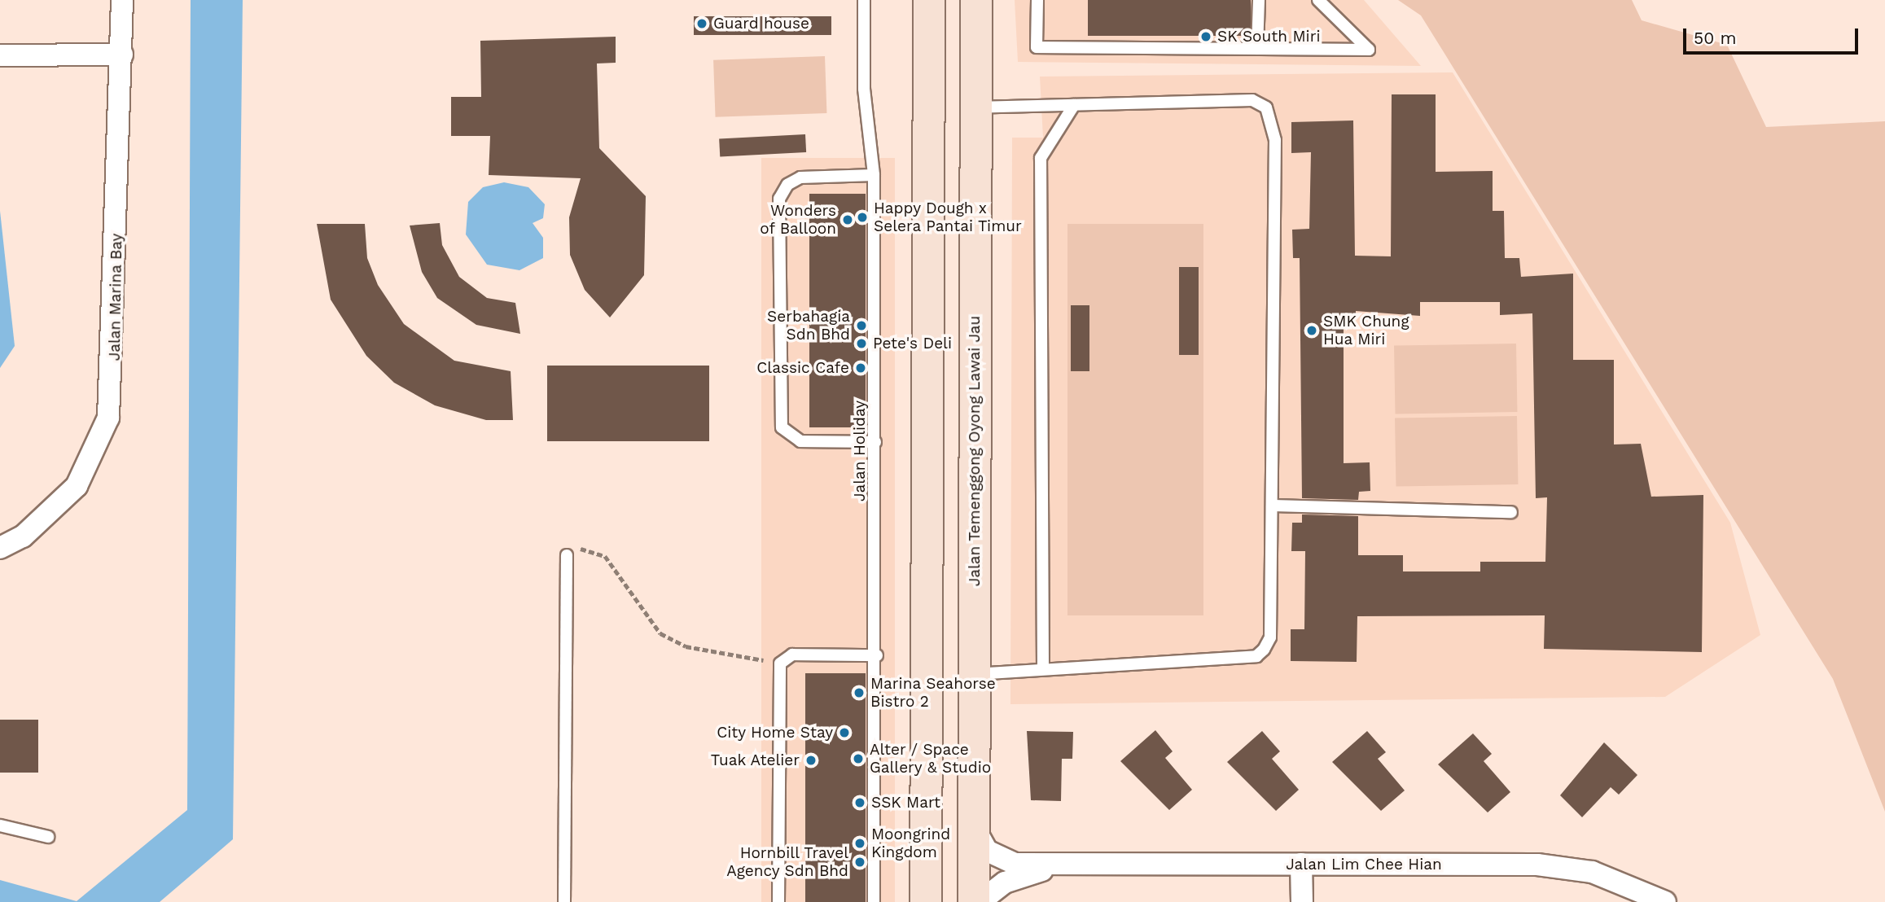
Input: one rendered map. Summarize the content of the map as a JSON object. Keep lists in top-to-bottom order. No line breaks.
{"streets":{"main road":["Jalan Temenggong Oyong Lawai Jau"],"street":["Jalan Marina Bay","Jalan Lim Chee Hian"],"lane":["Jalan Holiday"]},"crossings":[["Jalan Temenggong Oyong Lawai Jau","Jalan Lim Chee Hian"]],"places":["Guard house","SK South Miri","Happy Dough x Selera Pantai Timur","Wonders of Balloon","Serbahagia Sdn Bhd","SMK Chung Hua Miri","Pete's Deli","Classic Cafe","Marina Seahorse Bistro 2","City Home Stay","Alter / Space Gallery & Studio","Tuak Atelier","SSK Mart","Moongrind Kingdom","Hornbill Travel Agency Sdn Bhd"],"scale_bar":"50 m"}
